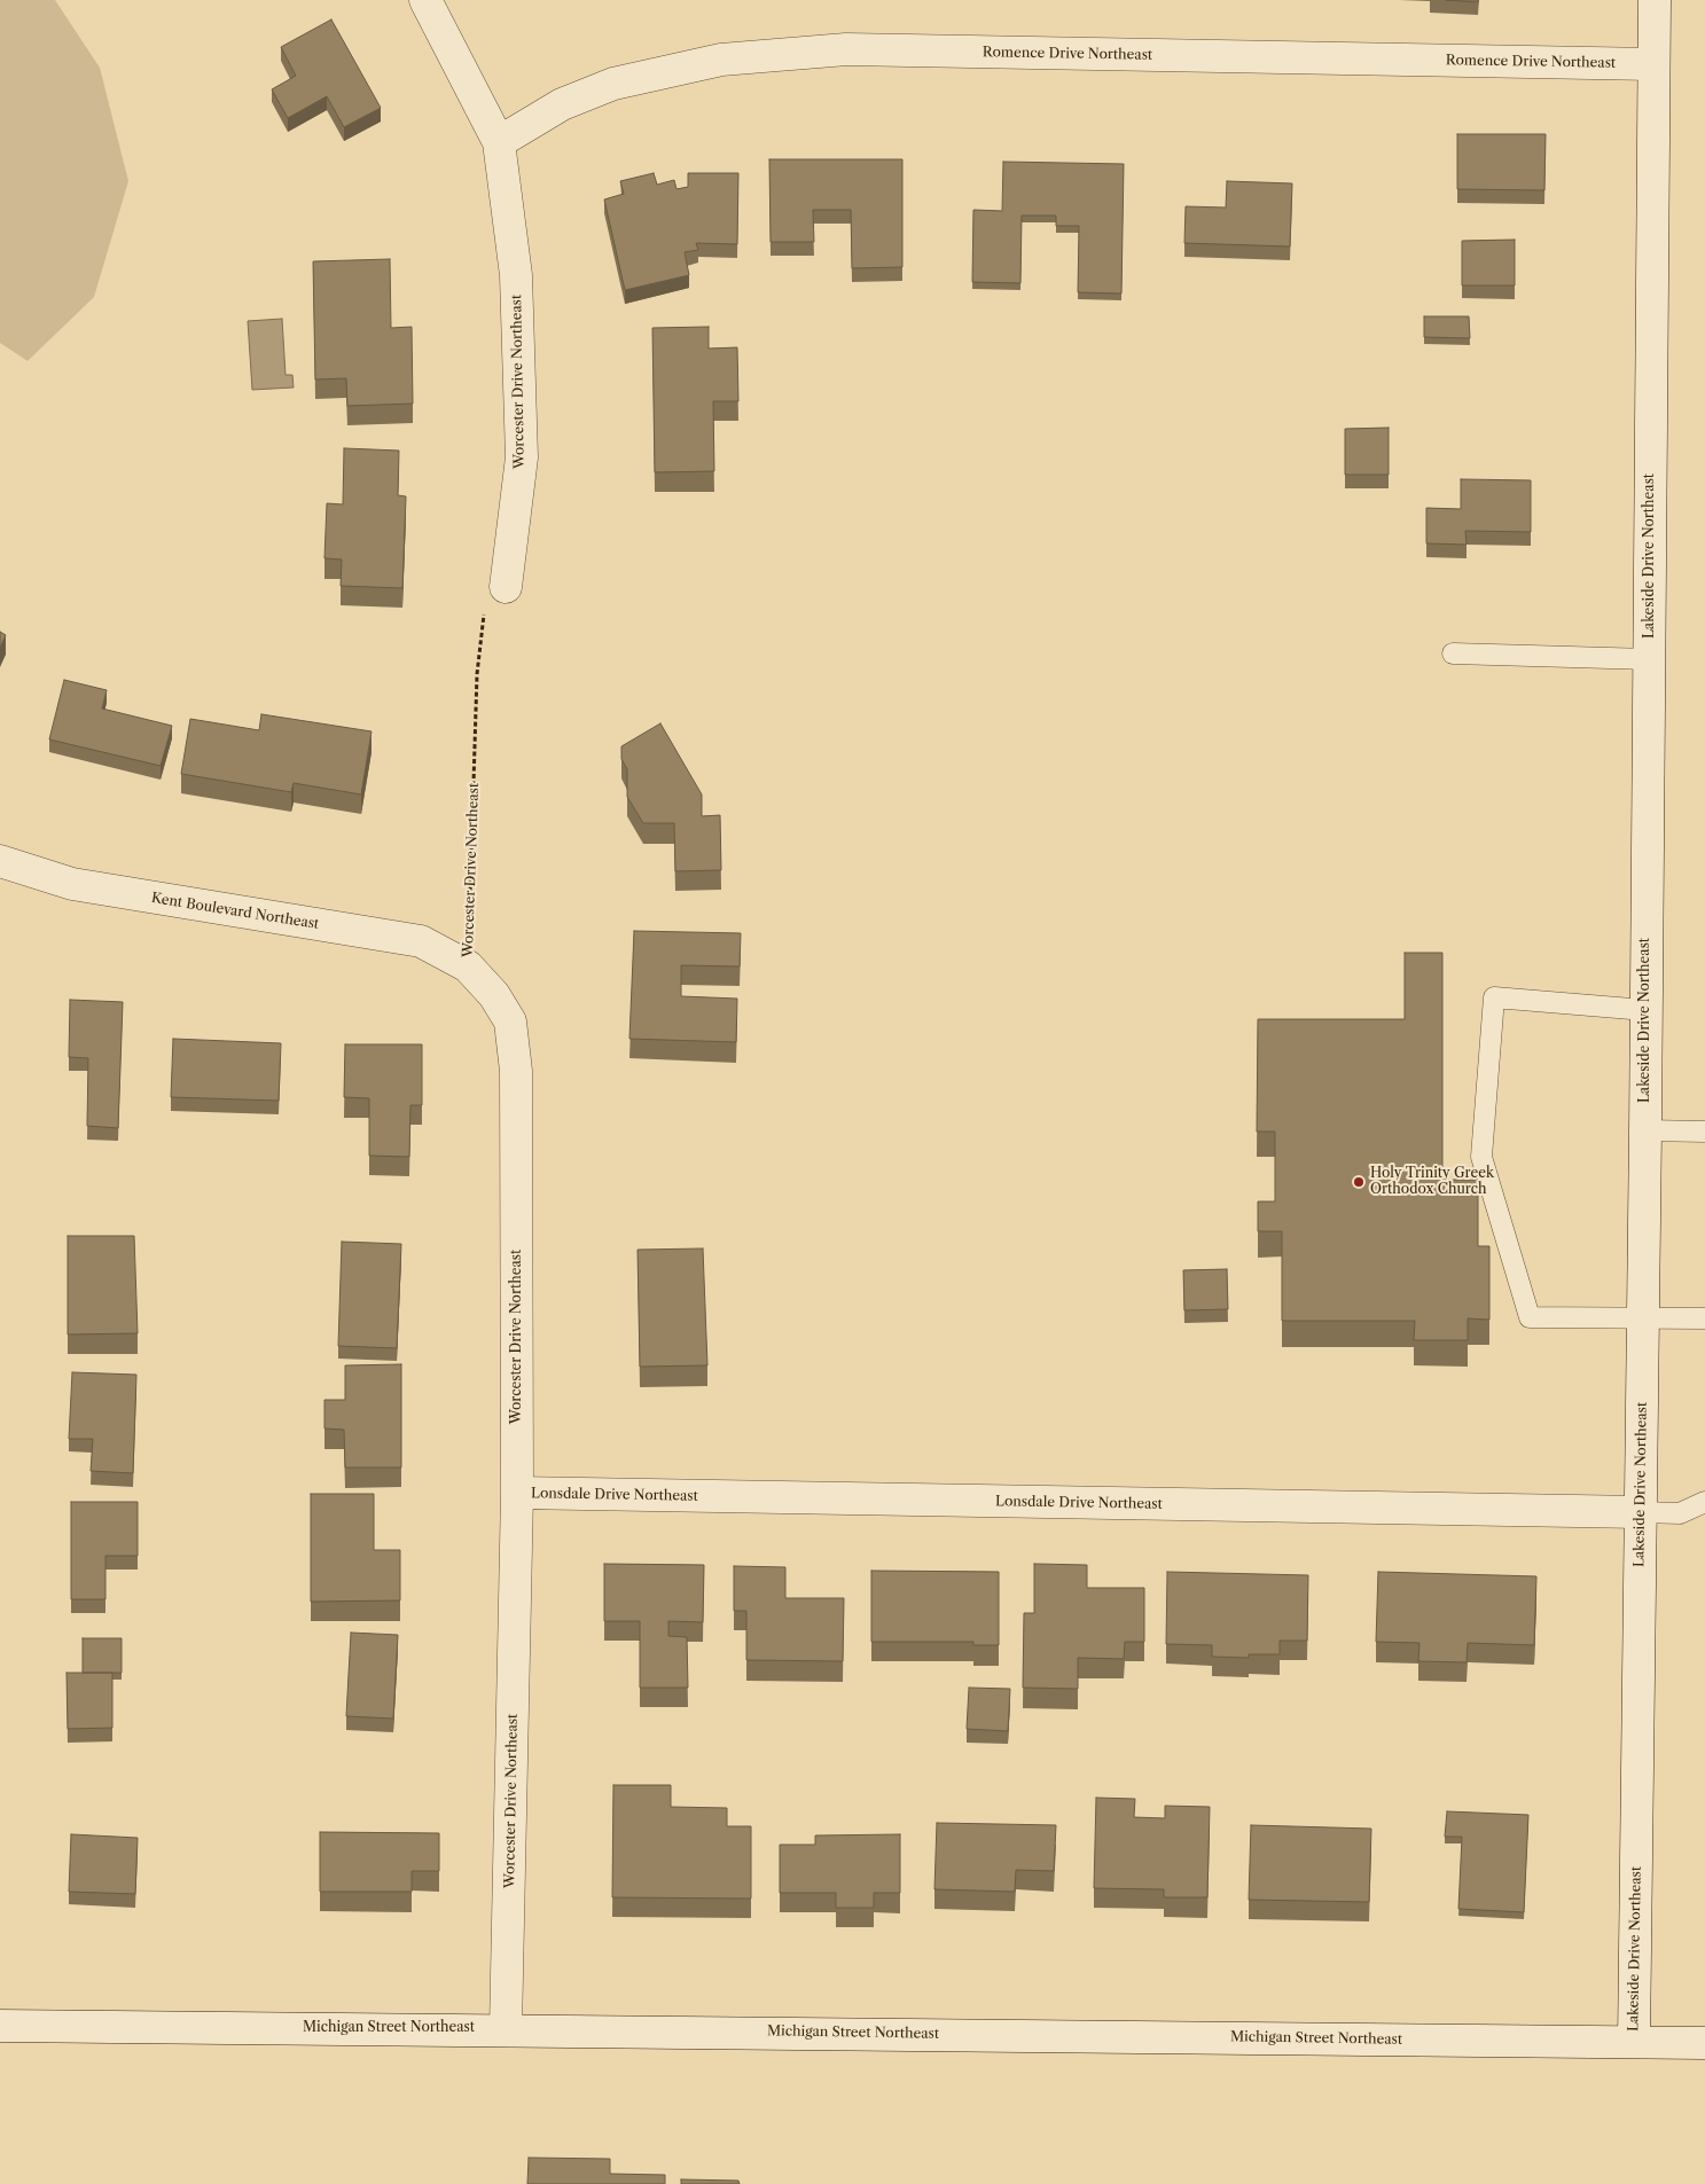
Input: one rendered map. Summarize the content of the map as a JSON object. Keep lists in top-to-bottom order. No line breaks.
{"streets":{"street":["Romence Drive Northeast","Worcester Drive Northeast","Lakeside Drive Northeast","Kent Boulevard Northeast","Lonsdale Drive Northeast","Michigan Street Northeast"]},"crossings":[["Romence Drive Northeast","Worcester Drive Northeast"],["Romence Drive Northeast","Lakeside Drive Northeast"],["Worcester Drive Northeast","Kent Boulevard Northeast"],["Worcester Drive Northeast","Lonsdale Drive Northeast"],["Worcester Drive Northeast","Michigan Street Northeast"],["Lakeside Drive Northeast","Lonsdale Drive Northeast"],["Lakeside Drive Northeast","Michigan Street Northeast"]],"places":["Holy Trinity Greek Orthodox Church"]}
